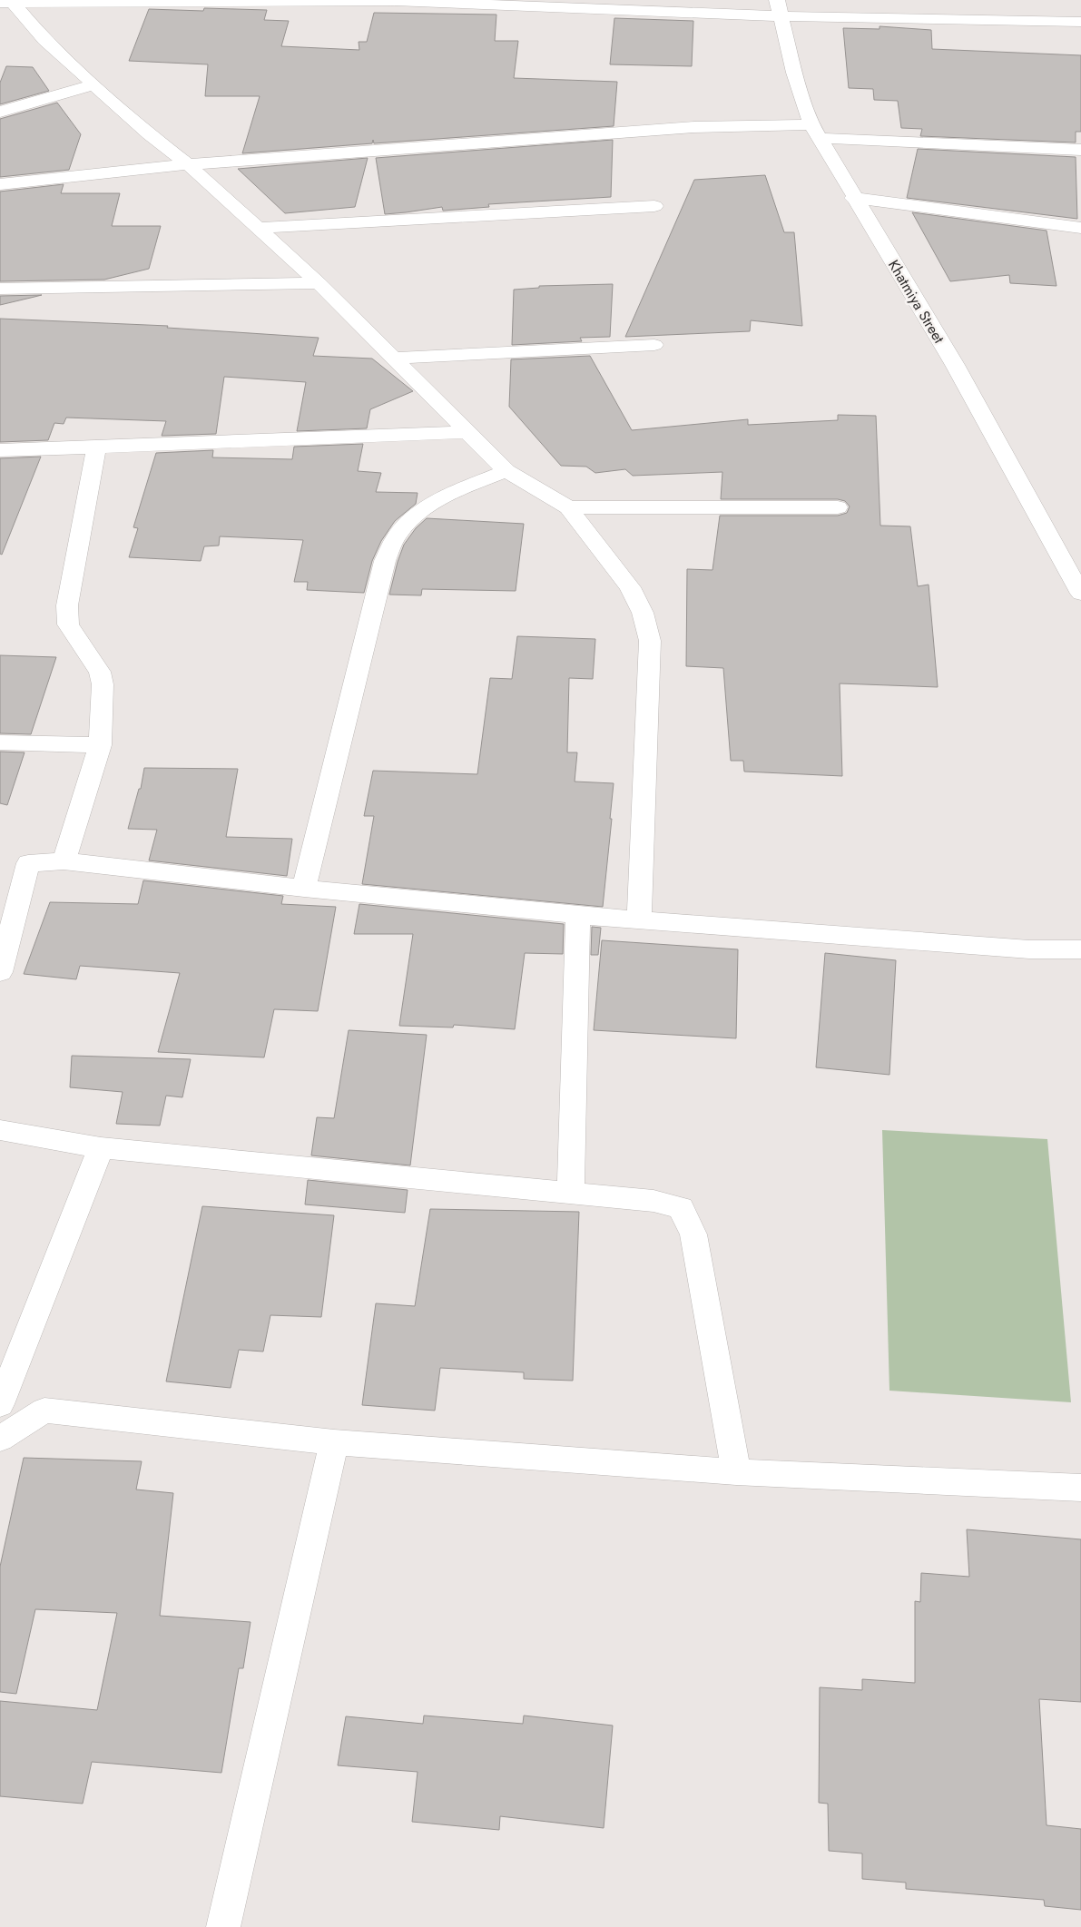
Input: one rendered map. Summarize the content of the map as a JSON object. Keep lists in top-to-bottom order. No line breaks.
{"streets":{"street":["Khatmiya Street"]}}
